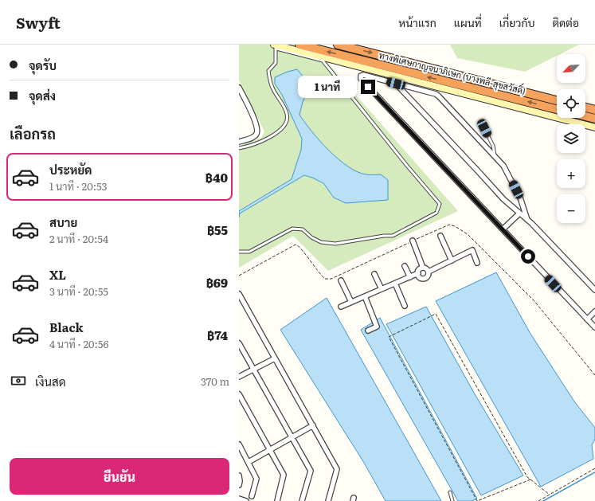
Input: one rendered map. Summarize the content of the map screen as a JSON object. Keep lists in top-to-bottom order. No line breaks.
{"streets":{"highway":["ทางพิเศษกาญจนาภิเษก (บางพลี-สุขสวัสดิ์)"]},"north":"bottom left","page":{"header":"Swyft","nav":["หน้าแรก","แผนที่","เกี่ยวกับ","ติดต่อ"],"banner":["จุดรับ","จุดส่ง"],"map_buttons":["+","−"],"bubble":"1 นาที","heading":"เลือกรถ","list":[{"name":"ประหยัด","note":"1 นาที · 20:53","value":"฿40"},{"name":"สบาย","note":"2 นาที · 20:54","value":"฿55"},{"name":"XL","note":"3 นาที · 20:55","value":"฿69"},{"name":"Black","note":"4 นาที · 20:56","value":"฿74"}],"pay":["เงินสด","370 m"],"buttons":"ยืนยัน"}}
